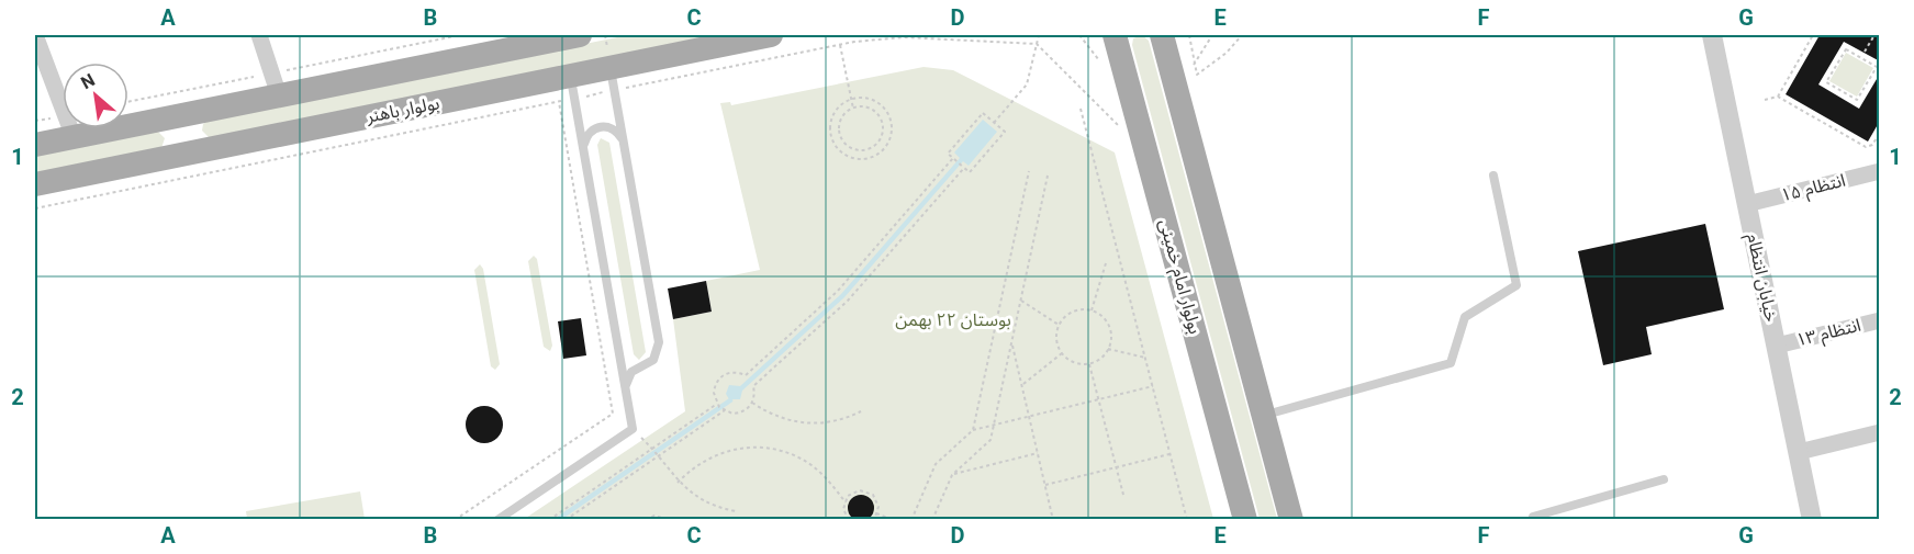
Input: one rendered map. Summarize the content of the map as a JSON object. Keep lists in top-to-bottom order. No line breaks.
{"streets":{"main road":["بولوار باهنر","بولوار امام خمینی"],"street":["انتظام ۱۵","خیابان انتظام","انتظام ۱۳"]},"crossings":[["انتظام ۱۵","خیابان انتظام"],["خیابان انتظام","انتظام ۱۳"]],"parks":["بوستان ۲۲ بهمن"],"north":"top left","grid":{"columns":["A","B","C","D","E","F","G"],"rows":["1","2"]}}
